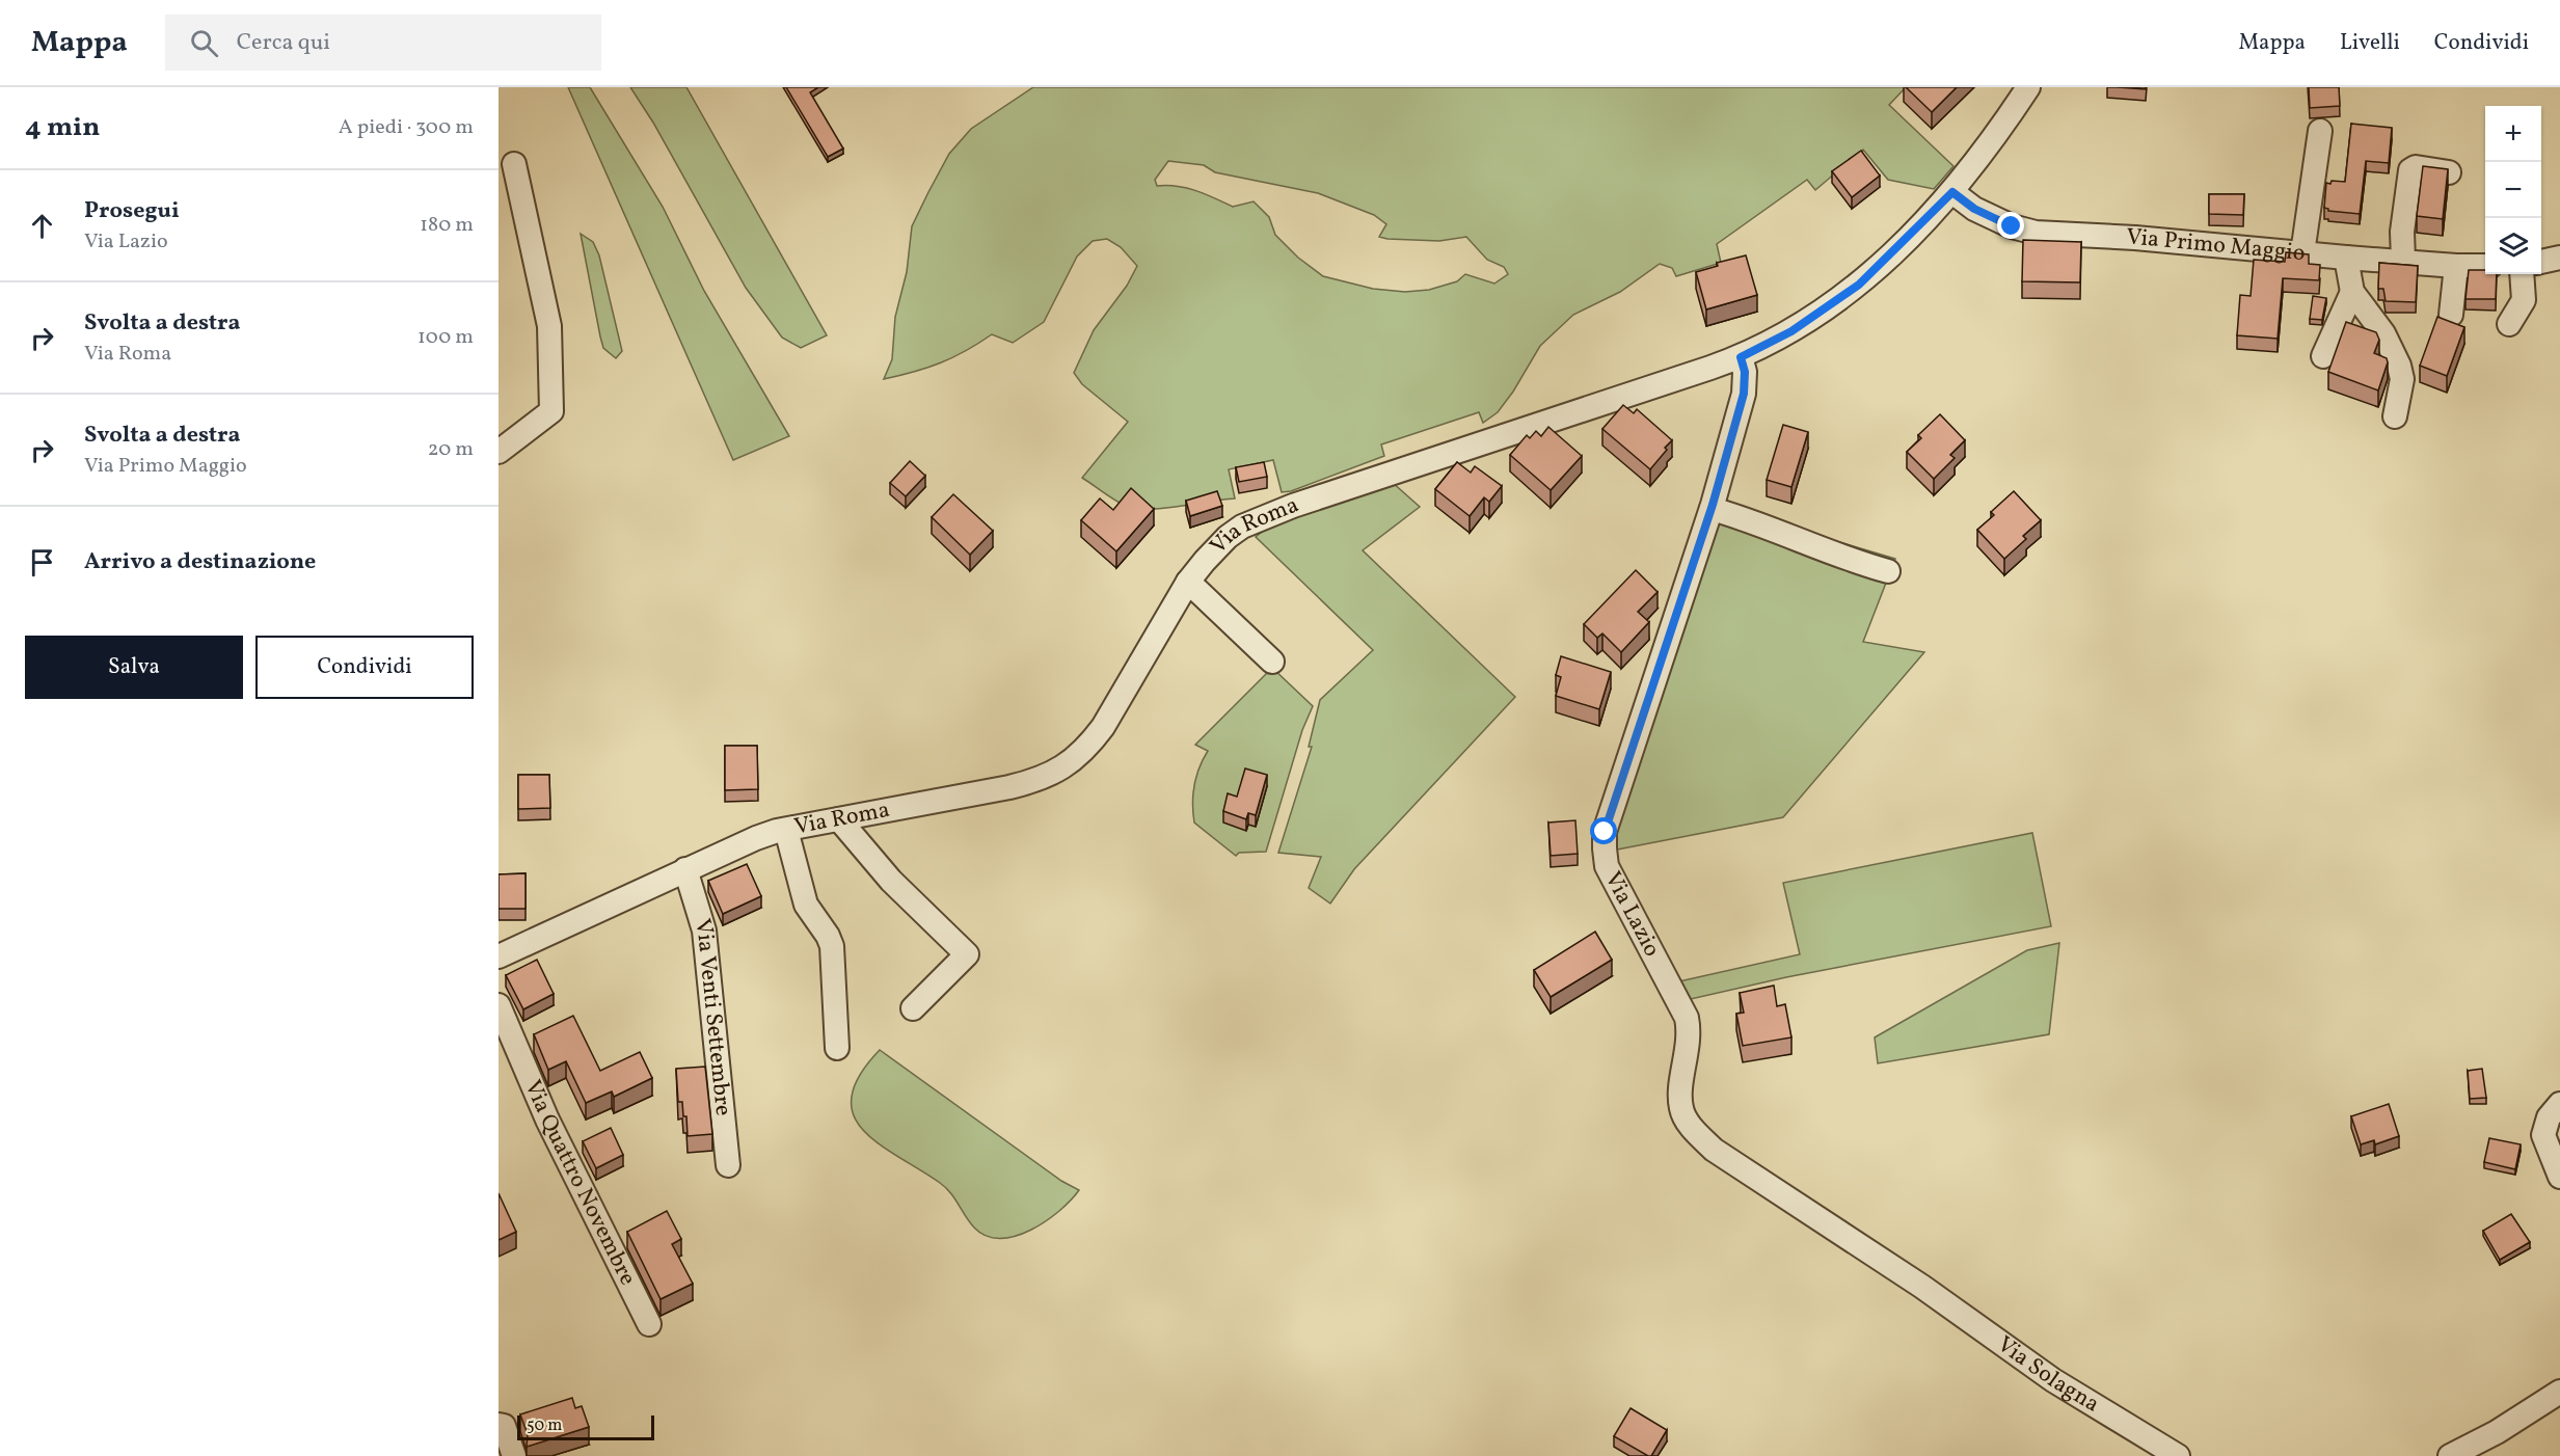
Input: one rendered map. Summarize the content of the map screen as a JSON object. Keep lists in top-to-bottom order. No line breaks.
{"streets":{"street":["Via Primo Maggio","Via Roma","Via Lazio","Via Venti Settembre","Via Quattro Novembre","Via Solagna"]},"crossings":[["Via Primo Maggio","Via Roma"],["Via Roma","Via Lazio"],["Via Roma","Via Venti Settembre"],["Via Lazio","Via Solagna"]],"scale_bar":"50 m","page":{"header":"Mappa","search":"Cerca qui","nav":["Mappa","Livelli","Condividi"],"heading":["4 min","A piedi · 300 m"],"map_buttons":["+","−"],"list":[["Prosegui","Via Lazio","180 m"],["Svolta a destra","Via Roma","100 m"],["Svolta a destra","Via Primo Maggio","20 m"],"Arrivo a destinazione"],"buttons":["Salva","Condividi"],"scale":"50 m"}}
